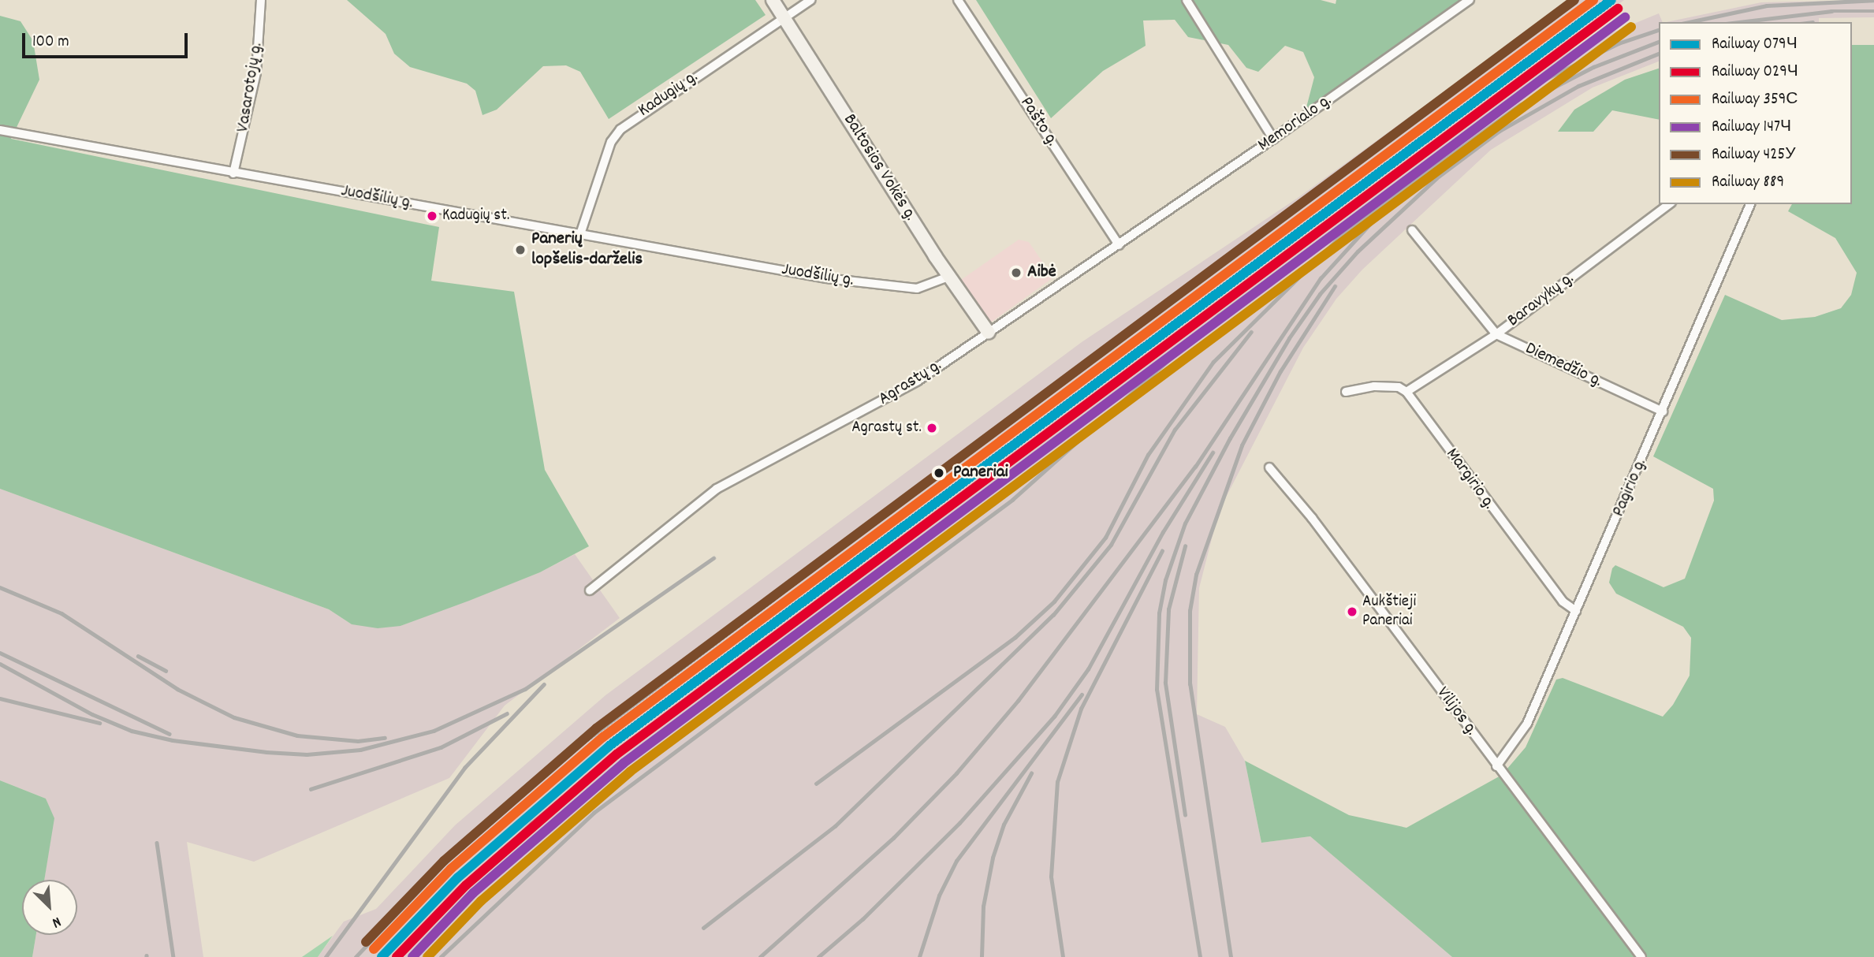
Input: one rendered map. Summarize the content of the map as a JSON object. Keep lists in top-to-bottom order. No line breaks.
{"streets":{"main road":["Baltosios Vokės g."],"street":["Vasarotojų g.","Kadugių g.","Pašto g.","Memorialo g.","Juodšilių g.","Baravykų g.","Diemedžio g.","Agrastų g.","Margirio g.","Pagirio g.","Vilijos g."]},"crossings":[["Vasarotojų g.","Juodšilių g."],["Kadugių g.","Baltosios Vokės g."],["Kadugių g.","Juodšilių g."],["Pašto g.","Memorialo g."],["Pašto g.","Agrastų g."],["Memorialo g.","Agrastų g."],["Baltosios Vokės g.","Juodšilių g."],["Baltosios Vokės g.","Agrastų g."],["Baravykų g.","Diemedžio g."],["Baravykų g.","Margirio g."],["Diemedžio g.","Pagirio g."],["Margirio g.","Pagirio g."],["Pagirio g.","Vilijos g."]],"places":["Kadugių st.","Panerių lopšelis-darželis","Aibė","Agrastų st.","Paneriai","Aukštieji Paneriai"],"lines":["rail line 079Ч","rail line 359С","rail line 425У","rail line 029Ч","rail line 147Ч","rail line 889"],"legend":["Railway 079Ч","Railway 029Ч","Railway 359С","Railway 147Ч","Railway 425У","Railway 889"],"scale_bar":"100 m","north":"bottom right"}
